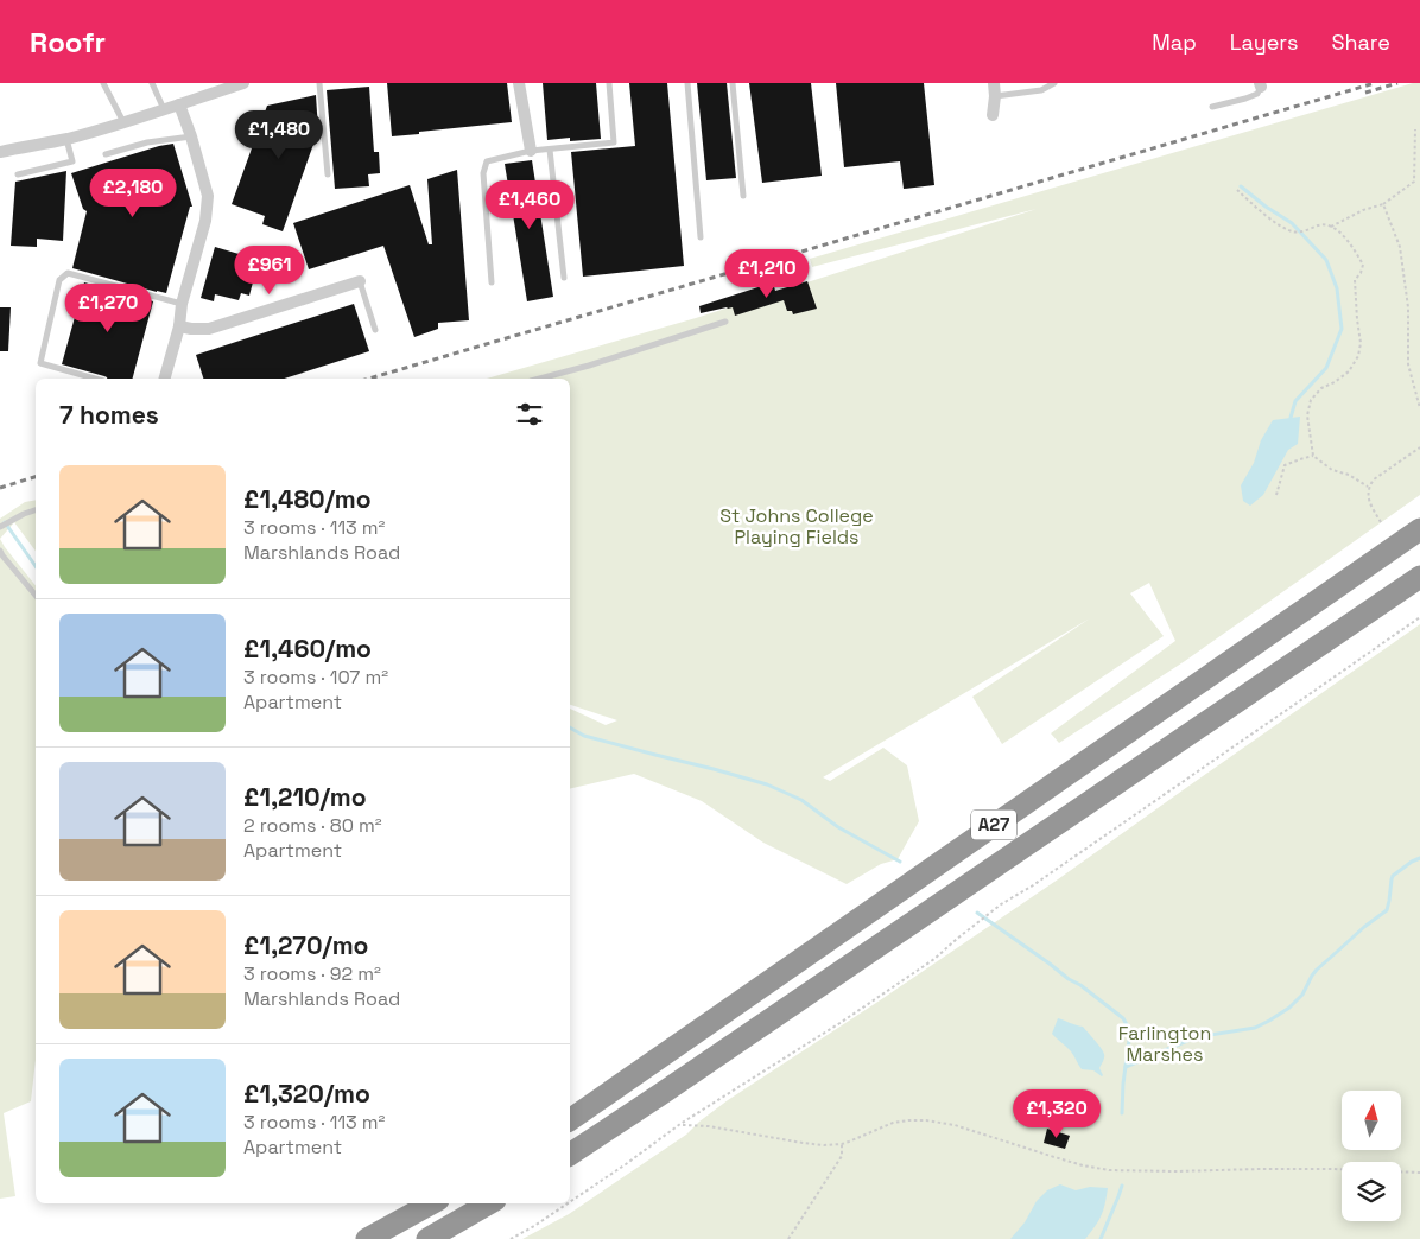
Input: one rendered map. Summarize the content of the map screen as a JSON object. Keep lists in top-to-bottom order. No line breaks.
{"streets":{"highway":["A27"]},"parks":["St Johns College Playing Fields","Farlington Marshes"],"north":"top","page":{"header":"Roofr","nav":["Map","Layers","Share"],"price":["£1,480","£2,180","£1,460","£961","£1,210","£1,270","£1,320"],"heading":"7 homes","list":[{"name":"£1,480/mo","note":"3 rooms · 113 m² · Marshlands Road"},{"name":"£1,460/mo","note":"3 rooms · 107 m² · Apartment"},{"name":"£1,210/mo","note":"2 rooms · 80 m² · Apartment"},{"name":"£1,270/mo","note":"3 rooms · 92 m² · Marshlands Road"},{"name":"£1,320/mo","note":"3 rooms · 113 m² · Apartment"}]}}
